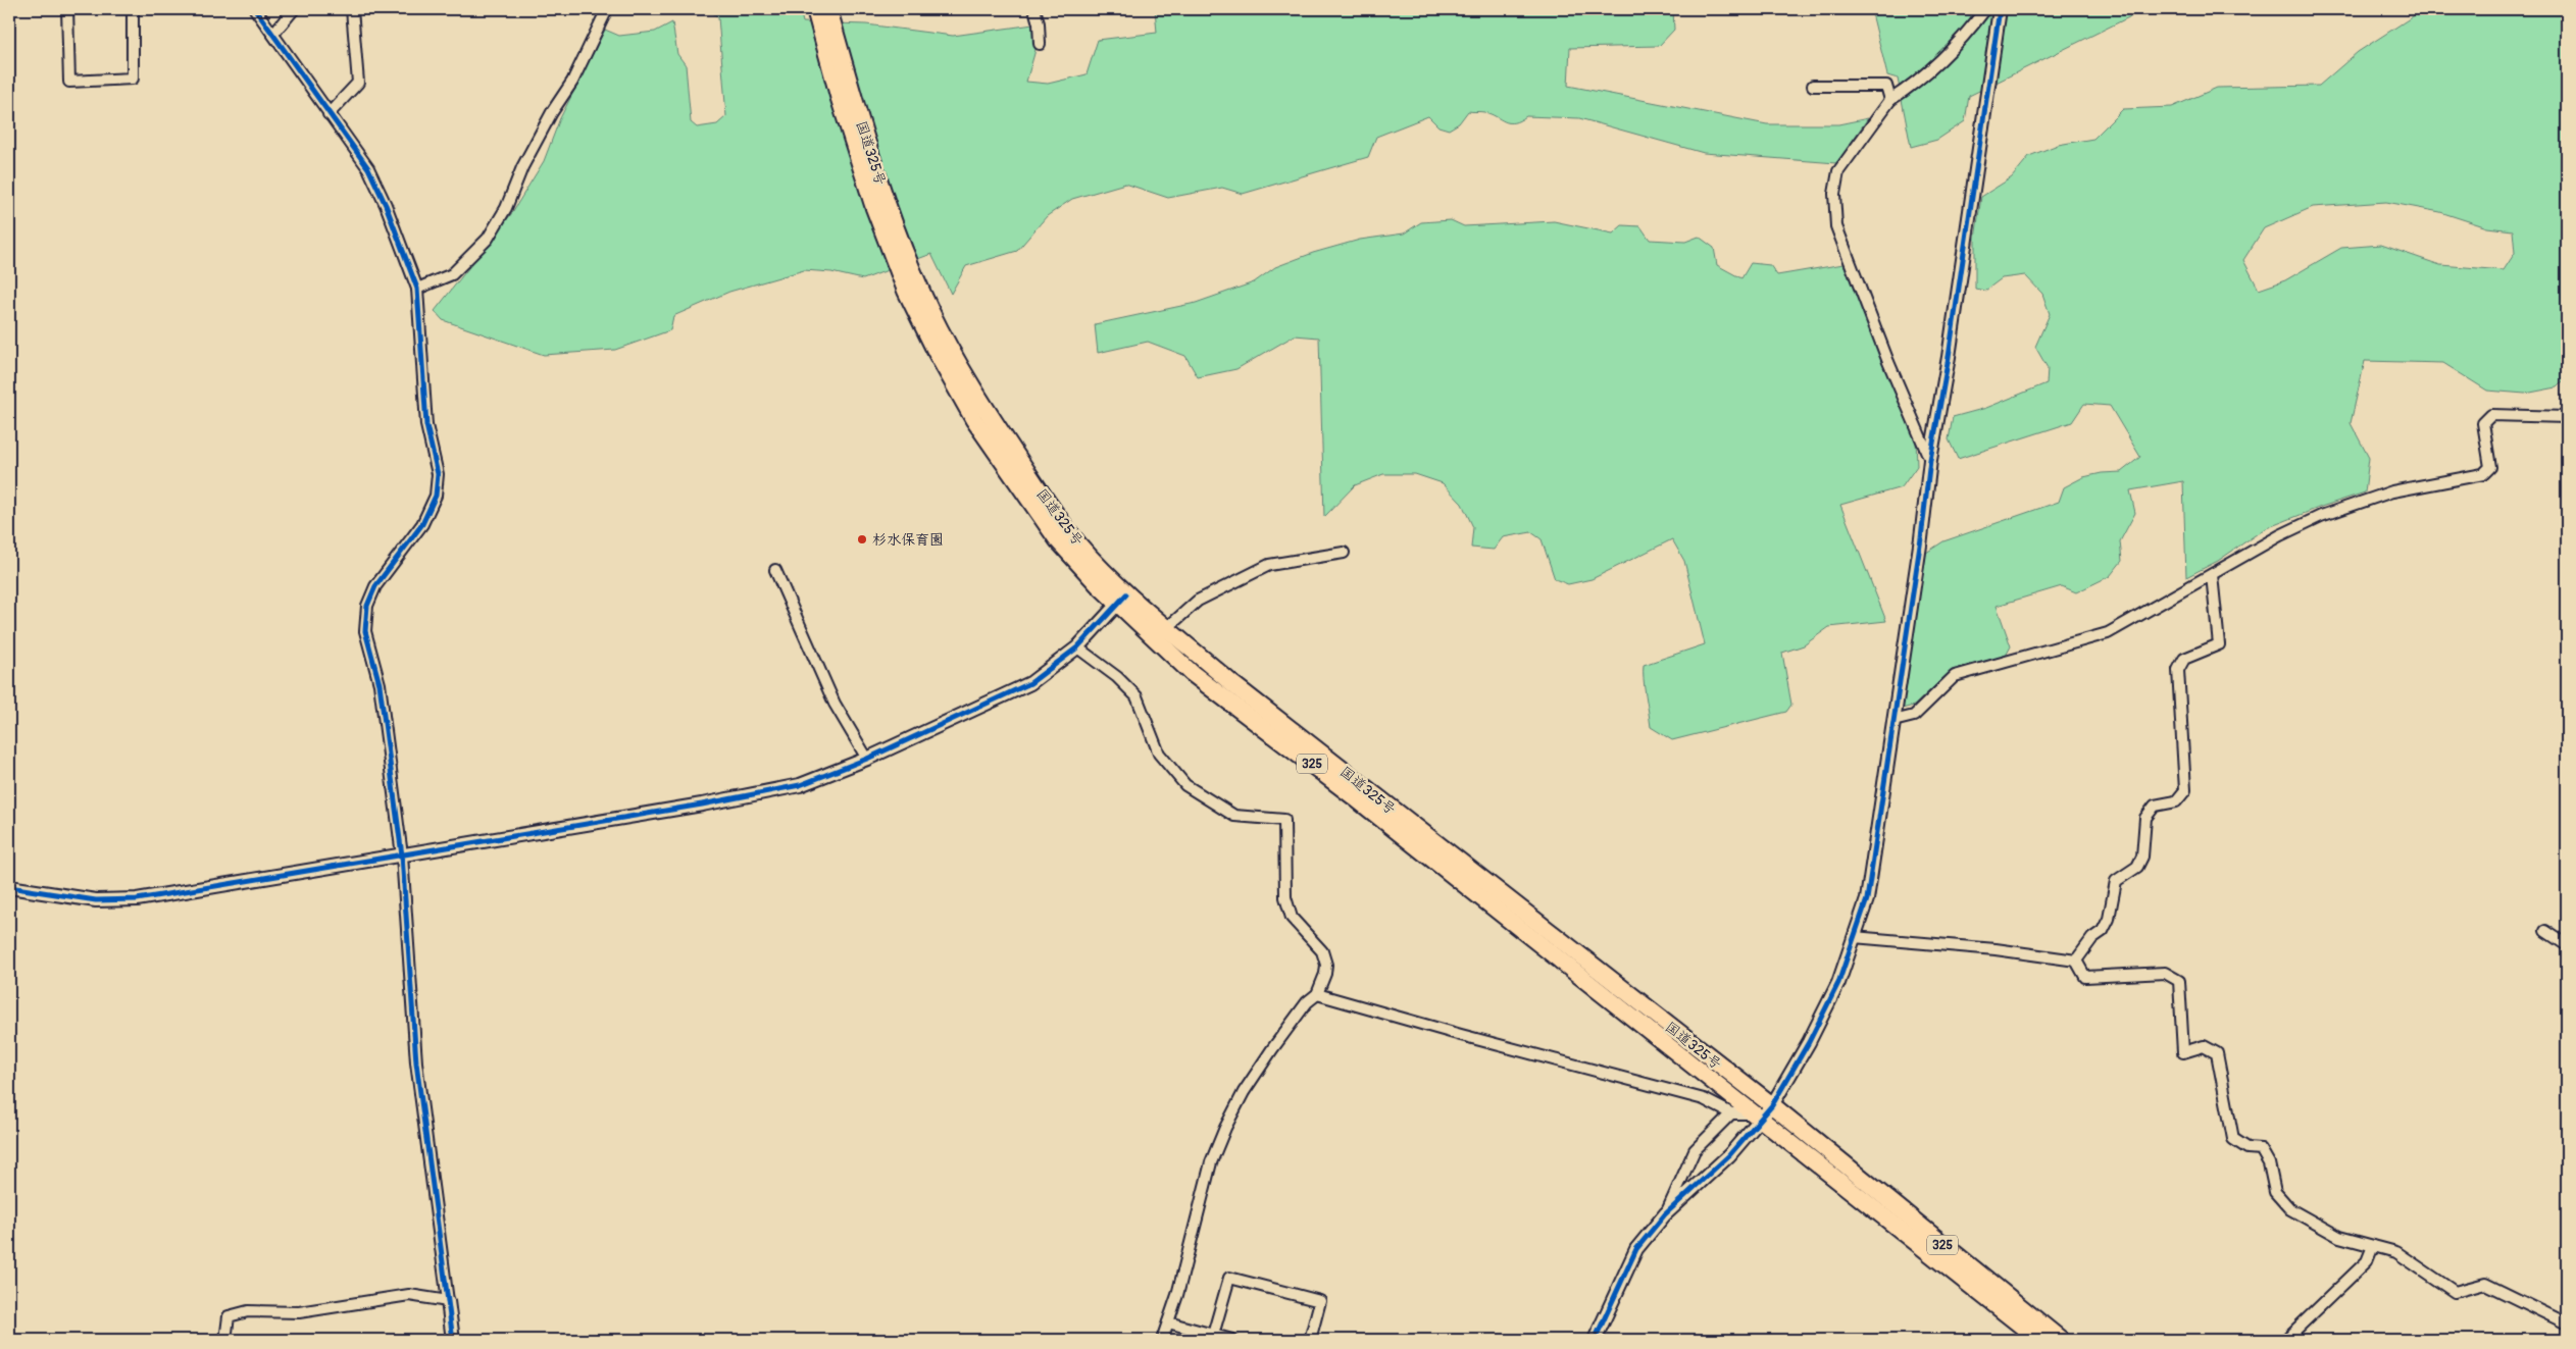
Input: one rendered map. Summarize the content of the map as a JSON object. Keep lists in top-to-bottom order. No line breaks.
{"streets":{"highway":["国道325号","325"]},"places":["杉水保育園"]}
